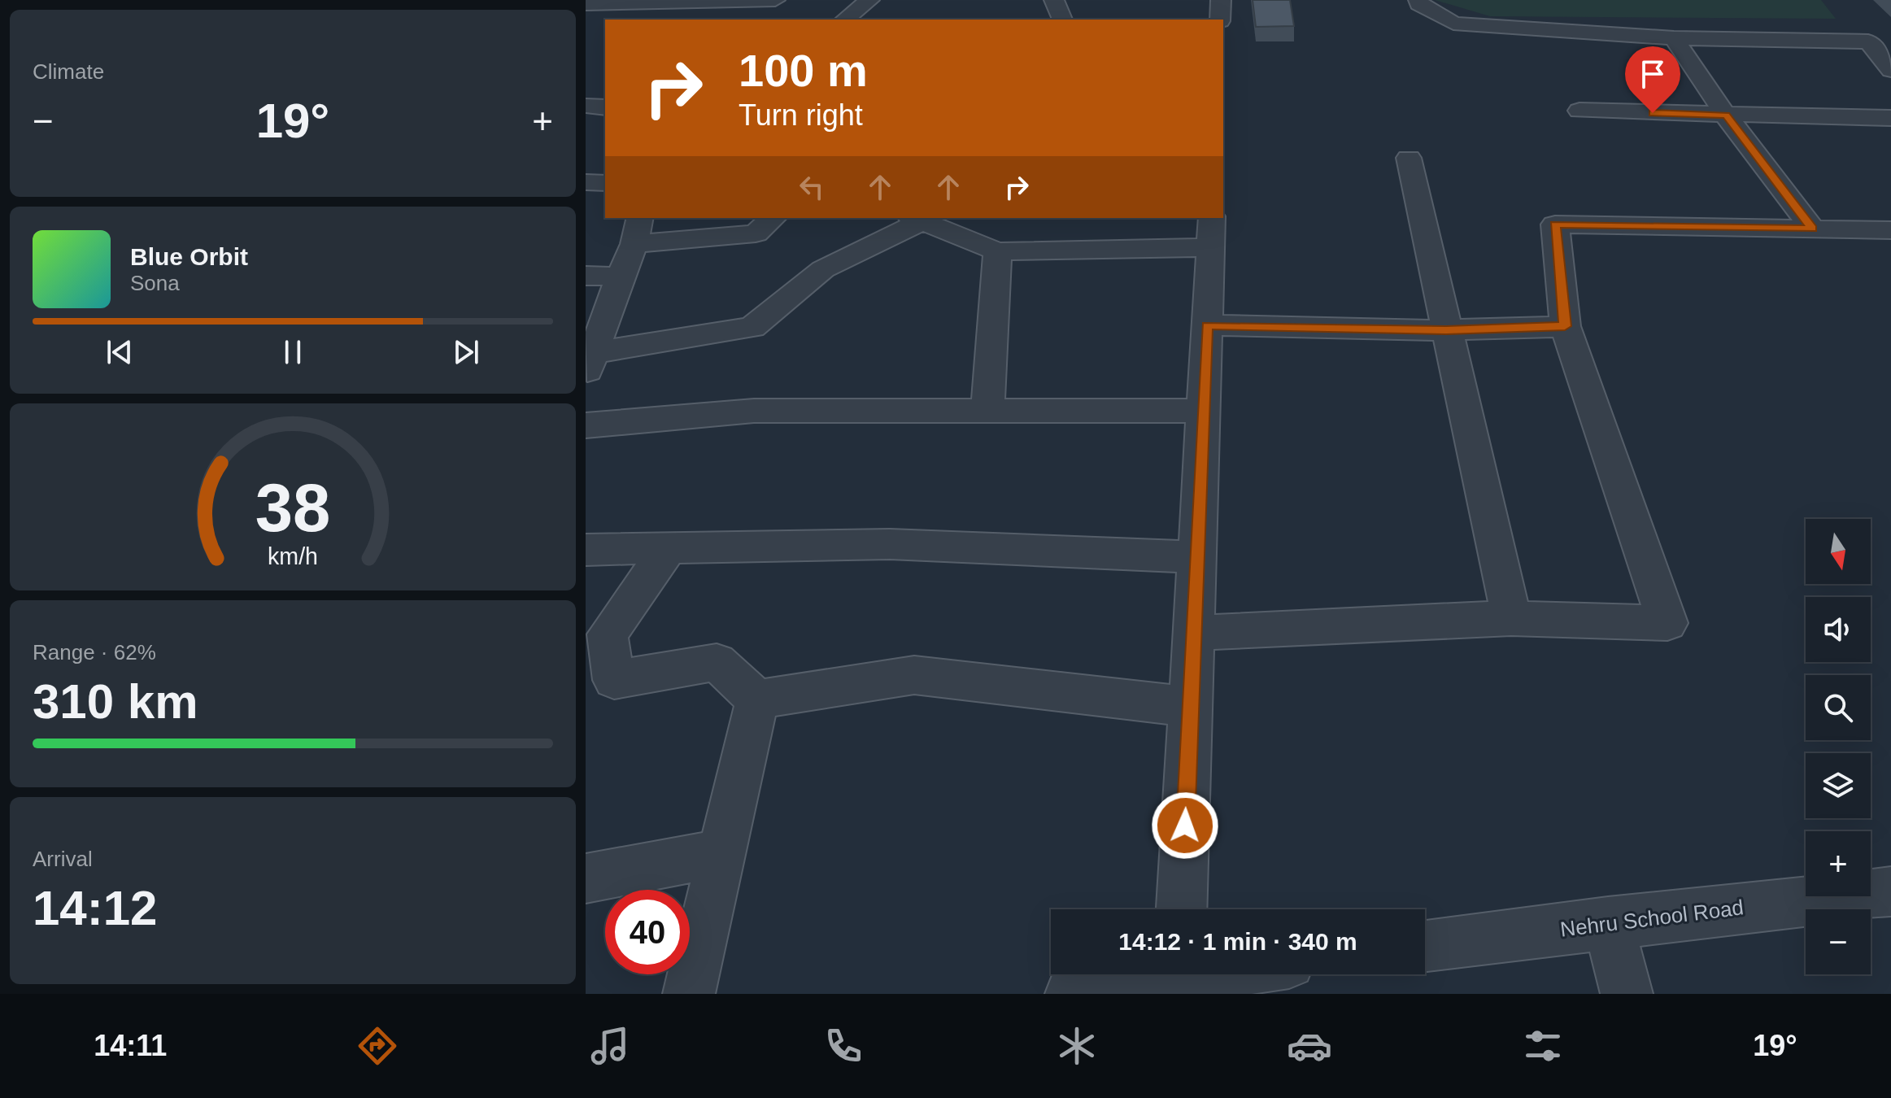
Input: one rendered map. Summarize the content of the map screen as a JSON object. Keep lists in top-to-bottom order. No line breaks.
{"streets":{"street":["Nehru School Road"]},"north":"bottom","page":{"tile":["Climate",["Range · 62%","310 km"],["Arrival","14:12"]],"turn":["100 m","Turn right"],"heat":["−","19°","+"],"song":["Blue Orbit","Sona"],"map_buttons":["+","−"],"limit":"40","trip":"14:12 · 1 min · 340 m","tabs":["14:11","19°"],"gauge":["38","km/h"]}}
